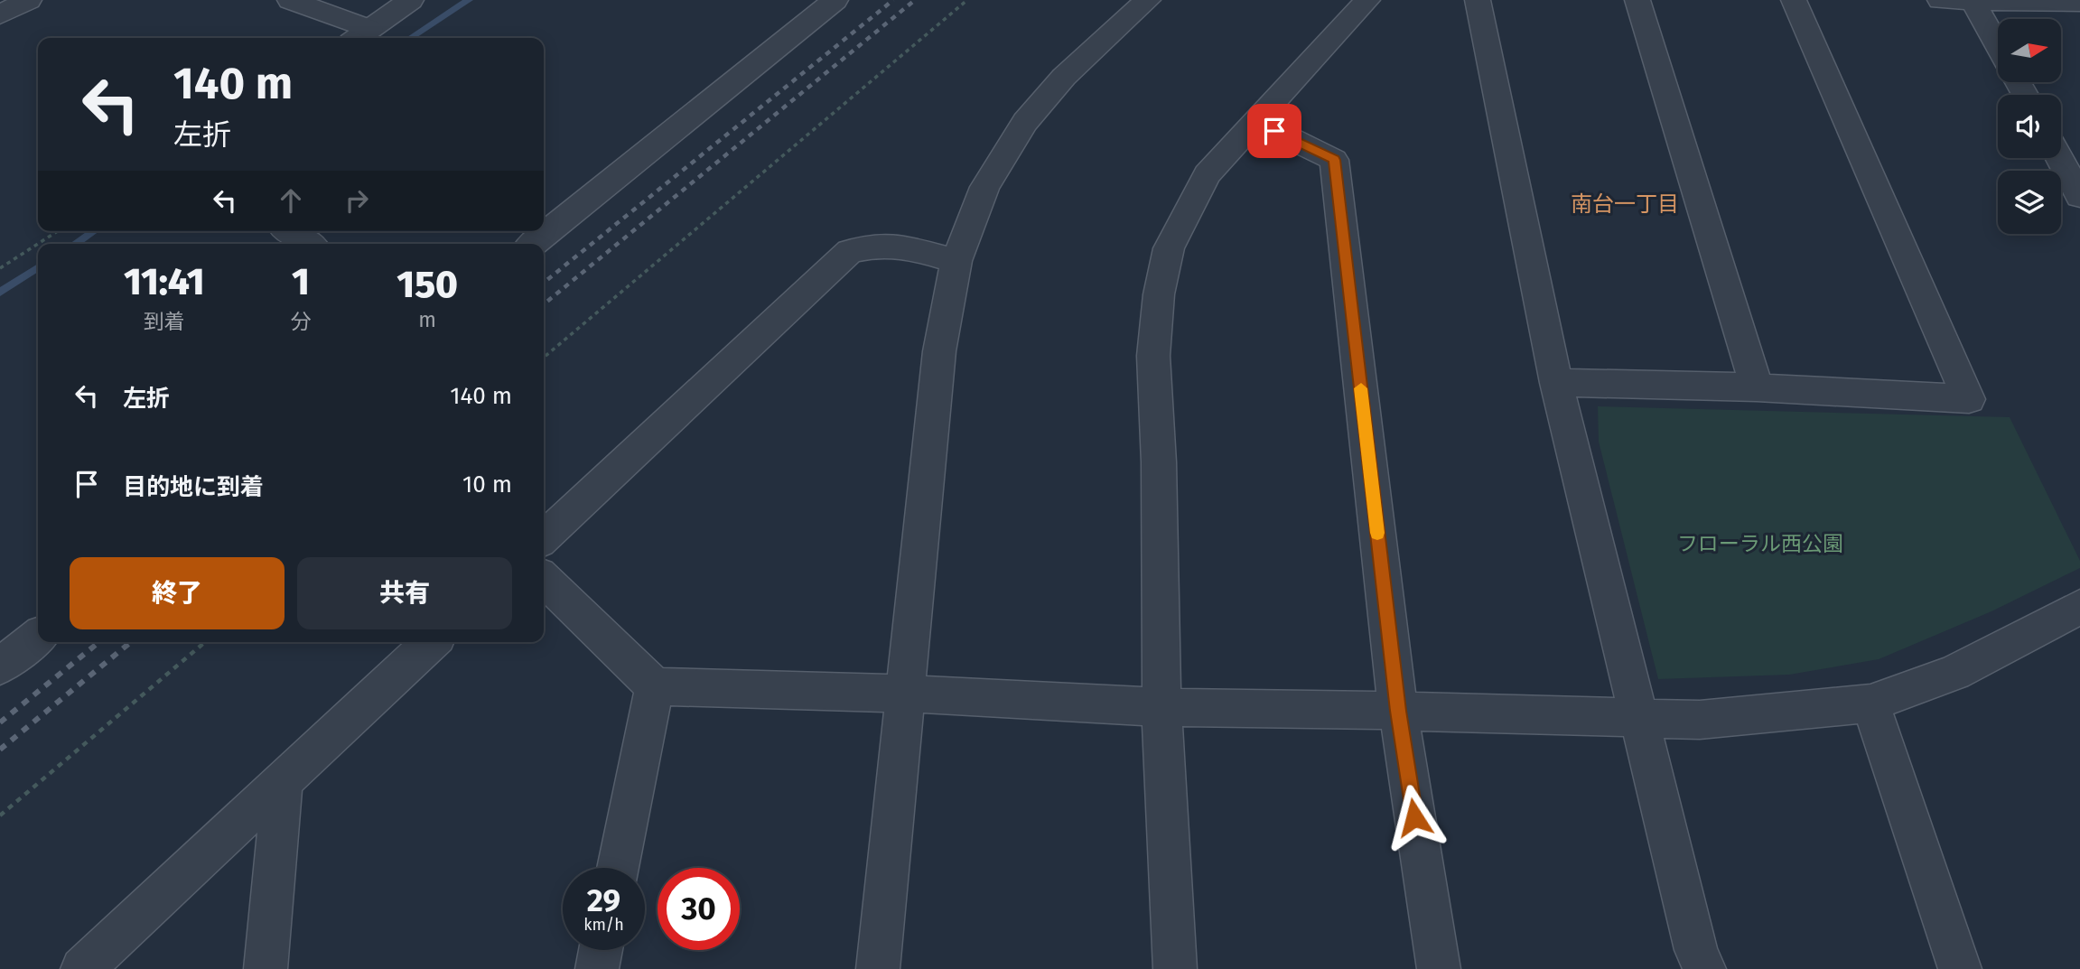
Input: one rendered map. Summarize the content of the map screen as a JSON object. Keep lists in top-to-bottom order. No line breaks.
{"districts":["南台一丁目"],"parks":["フローラル西公園"],"north":"right","page":{"turn":["140 m","左折"],"eta":["11:41","到着","1","分","150","m"],"list":[{"name":"左折","value":"140 m"},{"name":"目的地に到着","value":"10 m"}],"buttons":["終了","共有"],"speed":"29 km/h","limit":"30"}}
